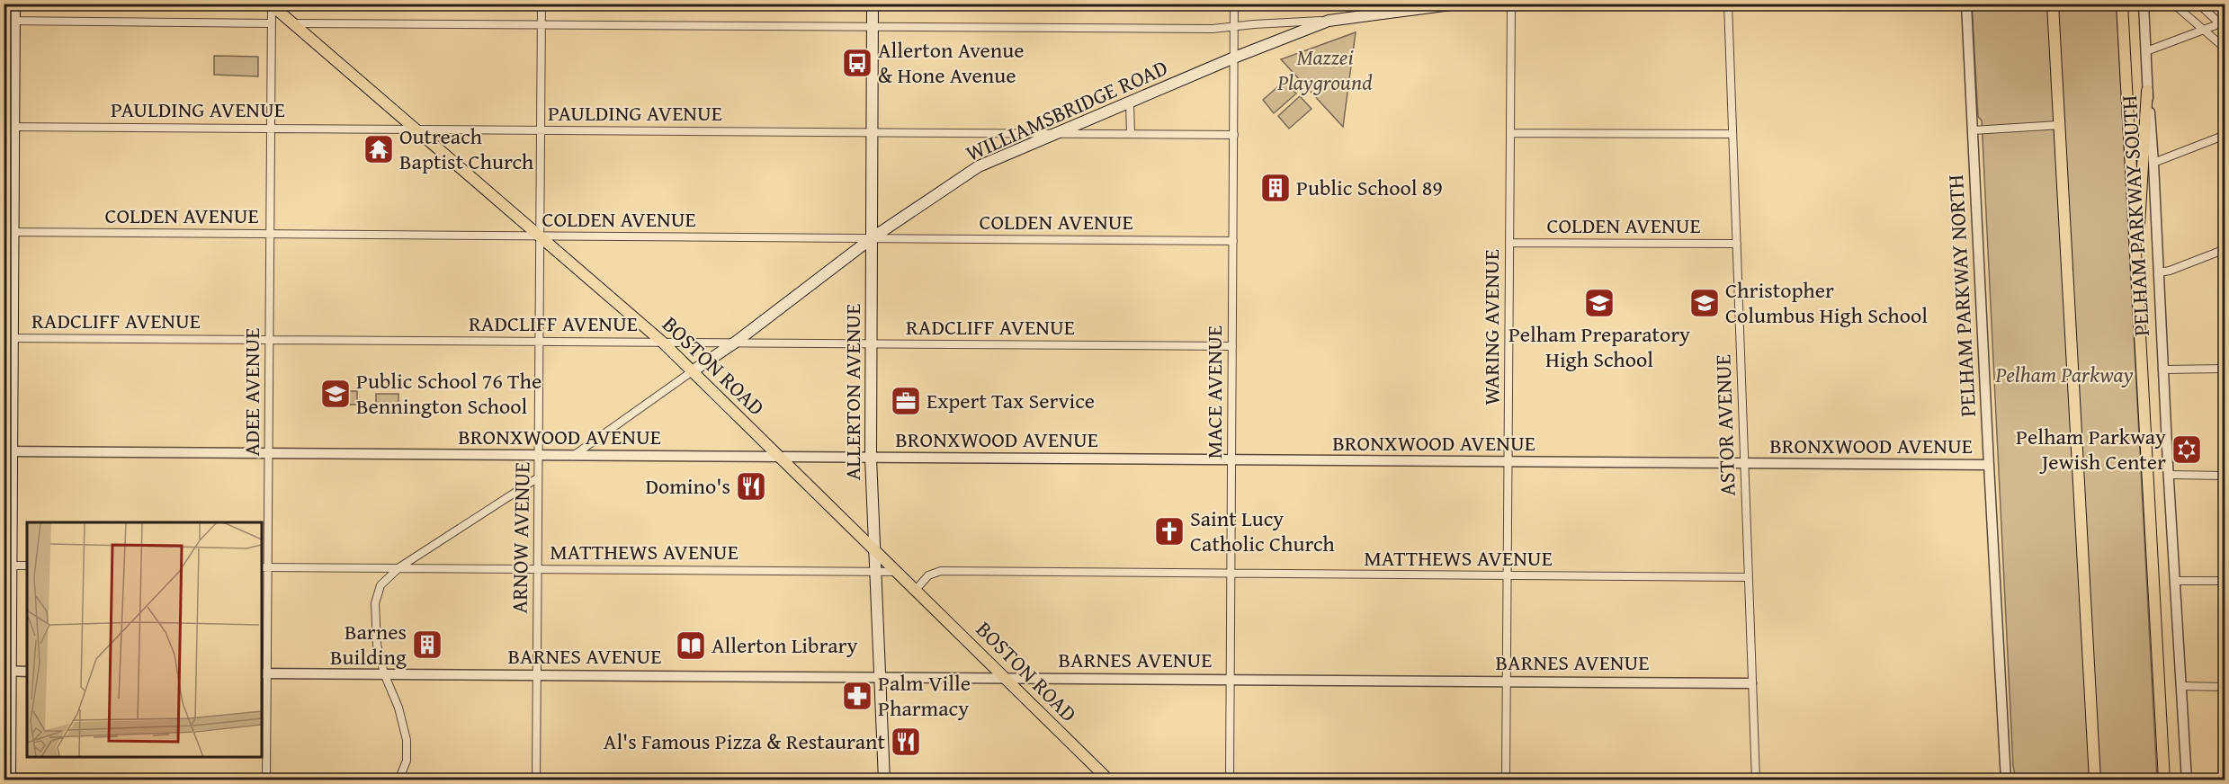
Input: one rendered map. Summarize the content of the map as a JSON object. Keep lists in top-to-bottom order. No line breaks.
{"streets":{"main road":["WILLIAMSBRIDGE ROAD","BOSTON ROAD","ALLERTON AVENUE"],"street":["PAULDING AVENUE","COLDEN AVENUE","PELHAM PARKWAY SOUTH","PELHAM PARKWAY NORTH","RADCLIFF AVENUE","WARING AVENUE","ADEE AVENUE","MACE AVENUE","ASTOR AVENUE","BRONXWOOD AVENUE","ARNOW AVENUE","MATTHEWS AVENUE","BARNES AVENUE"]},"crossings":[["PAULDING AVENUE","WILLIAMSBRIDGE ROAD"],["PAULDING AVENUE","BOSTON ROAD"],["PAULDING AVENUE","ADEE AVENUE"],["PAULDING AVENUE","ALLERTON AVENUE"],["PAULDING AVENUE","MACE AVENUE"],["PAULDING AVENUE","ARNOW AVENUE"],["WILLIAMSBRIDGE ROAD","COLDEN AVENUE"],["WILLIAMSBRIDGE ROAD","RADCLIFF AVENUE"],["WILLIAMSBRIDGE ROAD","BOSTON ROAD"],["WILLIAMSBRIDGE ROAD","ALLERTON AVENUE"],["WILLIAMSBRIDGE ROAD","MACE AVENUE"],["WILLIAMSBRIDGE ROAD","BRONXWOOD AVENUE"],["COLDEN AVENUE","WARING AVENUE"],["COLDEN AVENUE","BOSTON ROAD"],["COLDEN AVENUE","ADEE AVENUE"],["COLDEN AVENUE","ALLERTON AVENUE"],["COLDEN AVENUE","MACE AVENUE"],["COLDEN AVENUE","ASTOR AVENUE"],["COLDEN AVENUE","ARNOW AVENUE"],["PELHAM PARKWAY NORTH","BRONXWOOD AVENUE"],["RADCLIFF AVENUE","BOSTON ROAD"],["RADCLIFF AVENUE","ADEE AVENUE"],["RADCLIFF AVENUE","ALLERTON AVENUE"],["RADCLIFF AVENUE","MACE AVENUE"],["RADCLIFF AVENUE","ARNOW AVENUE"],["WARING AVENUE","BRONXWOOD AVENUE"],["WARING AVENUE","MATTHEWS AVENUE"],["WARING AVENUE","BARNES AVENUE"],["BOSTON ROAD","ADEE AVENUE"],["BOSTON ROAD","ALLERTON AVENUE"],["BOSTON ROAD","BRONXWOOD AVENUE"],["BOSTON ROAD","ARNOW AVENUE"],["BOSTON ROAD","MATTHEWS AVENUE"],["BOSTON ROAD","BARNES AVENUE"],["ADEE AVENUE","BRONXWOOD AVENUE"],["ADEE AVENUE","MATTHEWS AVENUE"],["ADEE AVENUE","BARNES AVENUE"],["ALLERTON AVENUE","BRONXWOOD AVENUE"],["ALLERTON AVENUE","MATTHEWS AVENUE"],["ALLERTON AVENUE","BARNES AVENUE"],["MACE AVENUE","BRONXWOOD AVENUE"],["MACE AVENUE","MATTHEWS AVENUE"],["MACE AVENUE","BARNES AVENUE"],["ASTOR AVENUE","BRONXWOOD AVENUE"],["ASTOR AVENUE","MATTHEWS AVENUE"],["ASTOR AVENUE","BARNES AVENUE"],["BRONXWOOD AVENUE","ARNOW AVENUE"],["ARNOW AVENUE","MATTHEWS AVENUE"],["ARNOW AVENUE","BARNES AVENUE"]],"parks":["Mazzei Playground","Pelham Parkway"],"places":{"bus stop":["Allerton Avenue & Hone Avenue"],"temple":["Outreach Baptist Church"],"building":["Public School 89","Barnes Building"],"school or university":["Pelham Preparatory High School","Christopher Columbus High School","Public School 76 The Bennington School"],"office":["Expert Tax Service"],"synagogue":["Pelham Parkway Jewish Center"],"restaurant":["Domino's","Al's Famous Pizza & Restaurant"],"church":["Saint Lucy Catholic Church"],"library":["Allerton Library"],"pharmacy":["Palm Ville Pharmacy"]}}
